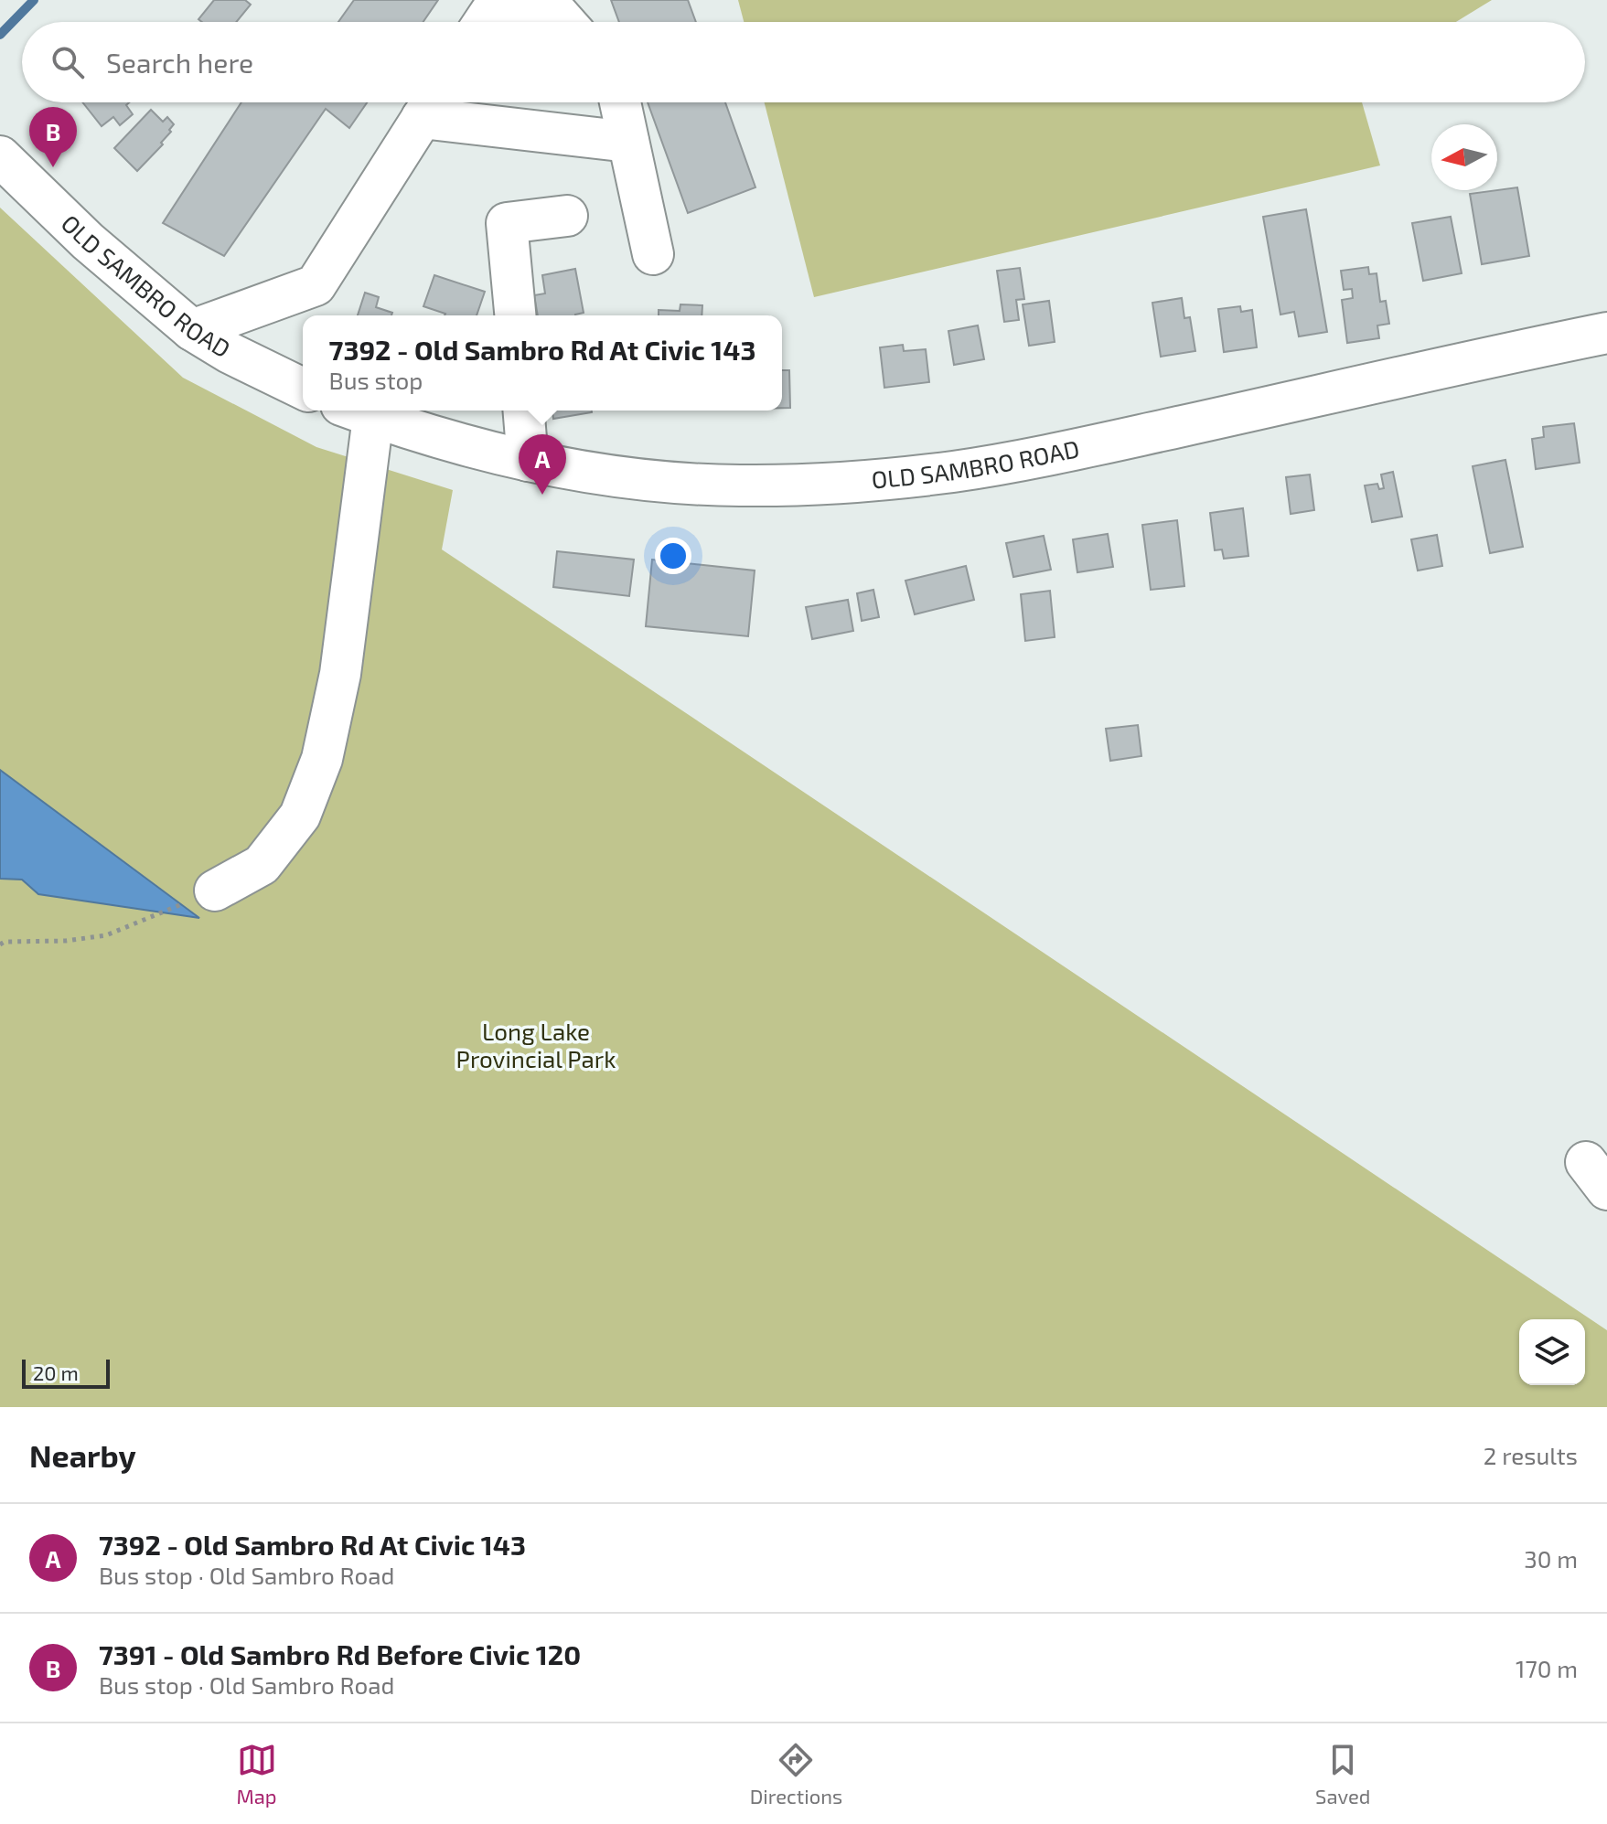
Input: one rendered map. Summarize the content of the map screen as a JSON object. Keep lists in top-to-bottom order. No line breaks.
{"streets":{"main road":["OLD SAMBRO ROAD"]},"parks":["Long Lake Provincial Park"],"scale_bar":"20 m","north":"left","page":{"search":"Search here","pins":["B","A"],"popup":["7392 - Old Sambro Rd At Civic 143","Bus stop"],"scale":"20 m","heading":["Nearby","2 results"],"list":[{"mark":"A","name":"7392 - Old Sambro Rd At Civic 143","note":"Bus stop · Old Sambro Road","value":"30 m"},{"mark":"B","name":"7391 - Old Sambro Rd Before Civic 120","note":"Bus stop · Old Sambro Road","value":"170 m"}],"nav":["Map","Directions","Saved"]}}
